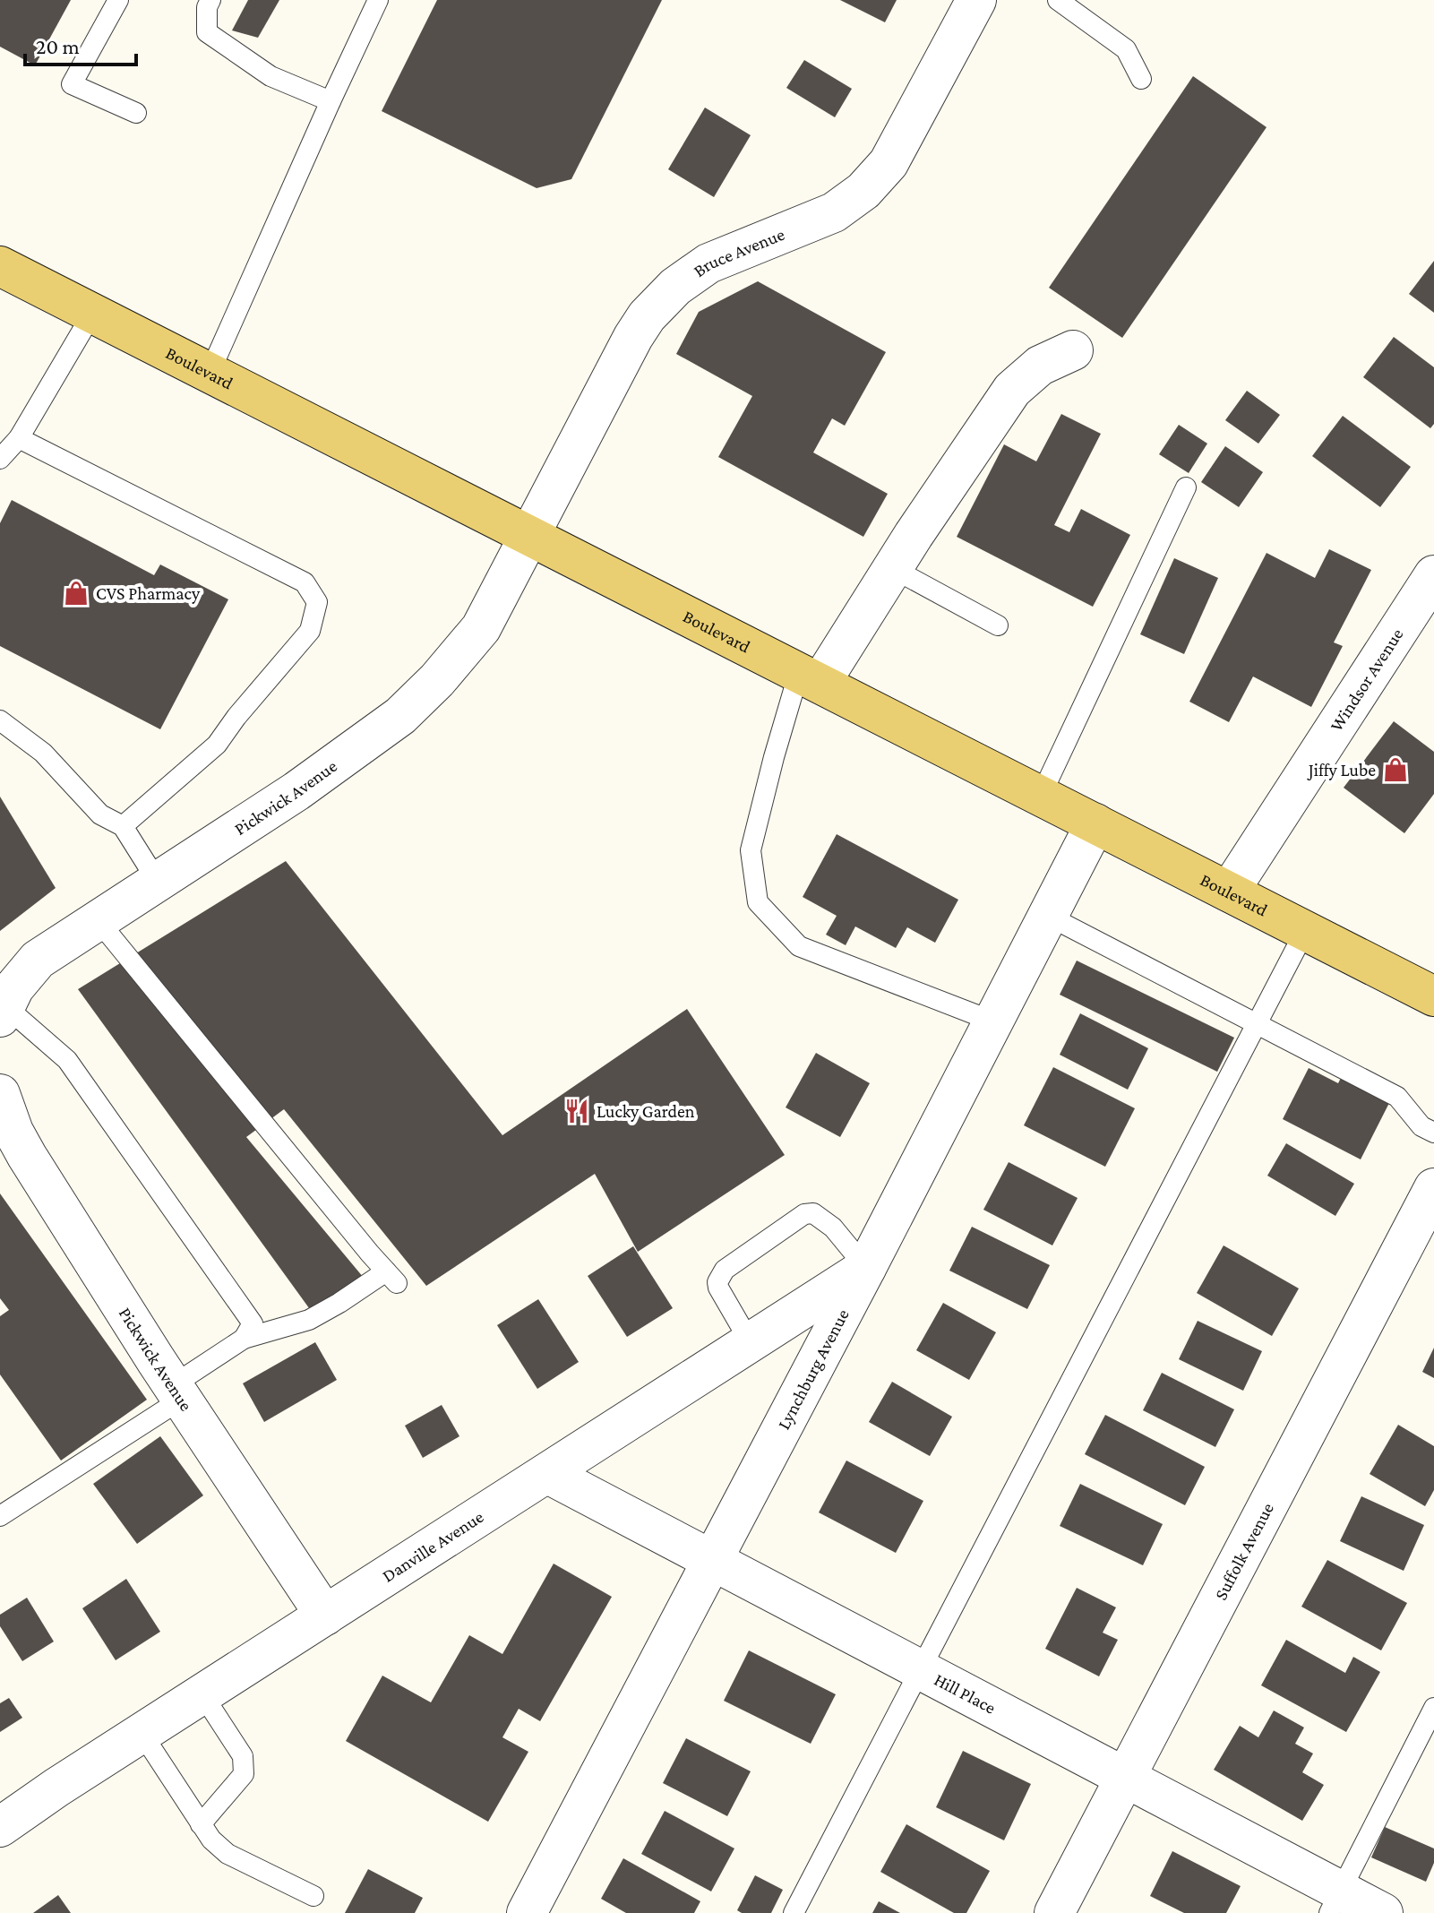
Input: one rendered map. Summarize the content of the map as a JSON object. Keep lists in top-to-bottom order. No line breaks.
{"streets":{"main road":["Boulevard"],"street":["Bruce Avenue","Windsor Avenue","Pickwick Avenue","Lynchburg Avenue","Danville Avenue","Suffolk Avenue","Hill Place"]},"crossings":[["Bruce Avenue","Boulevard"],["Bruce Avenue","Pickwick Avenue"],["Boulevard","Windsor Avenue"],["Boulevard","Pickwick Avenue"],["Boulevard","Lynchburg Avenue"],["Pickwick Avenue","Danville Avenue"],["Lynchburg Avenue","Danville Avenue"],["Lynchburg Avenue","Hill Place"],["Danville Avenue","Hill Place"],["Suffolk Avenue","Hill Place"]],"places":{"shop":["CVS Pharmacy","Jiffy Lube"],"restaurant":["Lucky Garden"]},"scale_bar":"20 m"}
